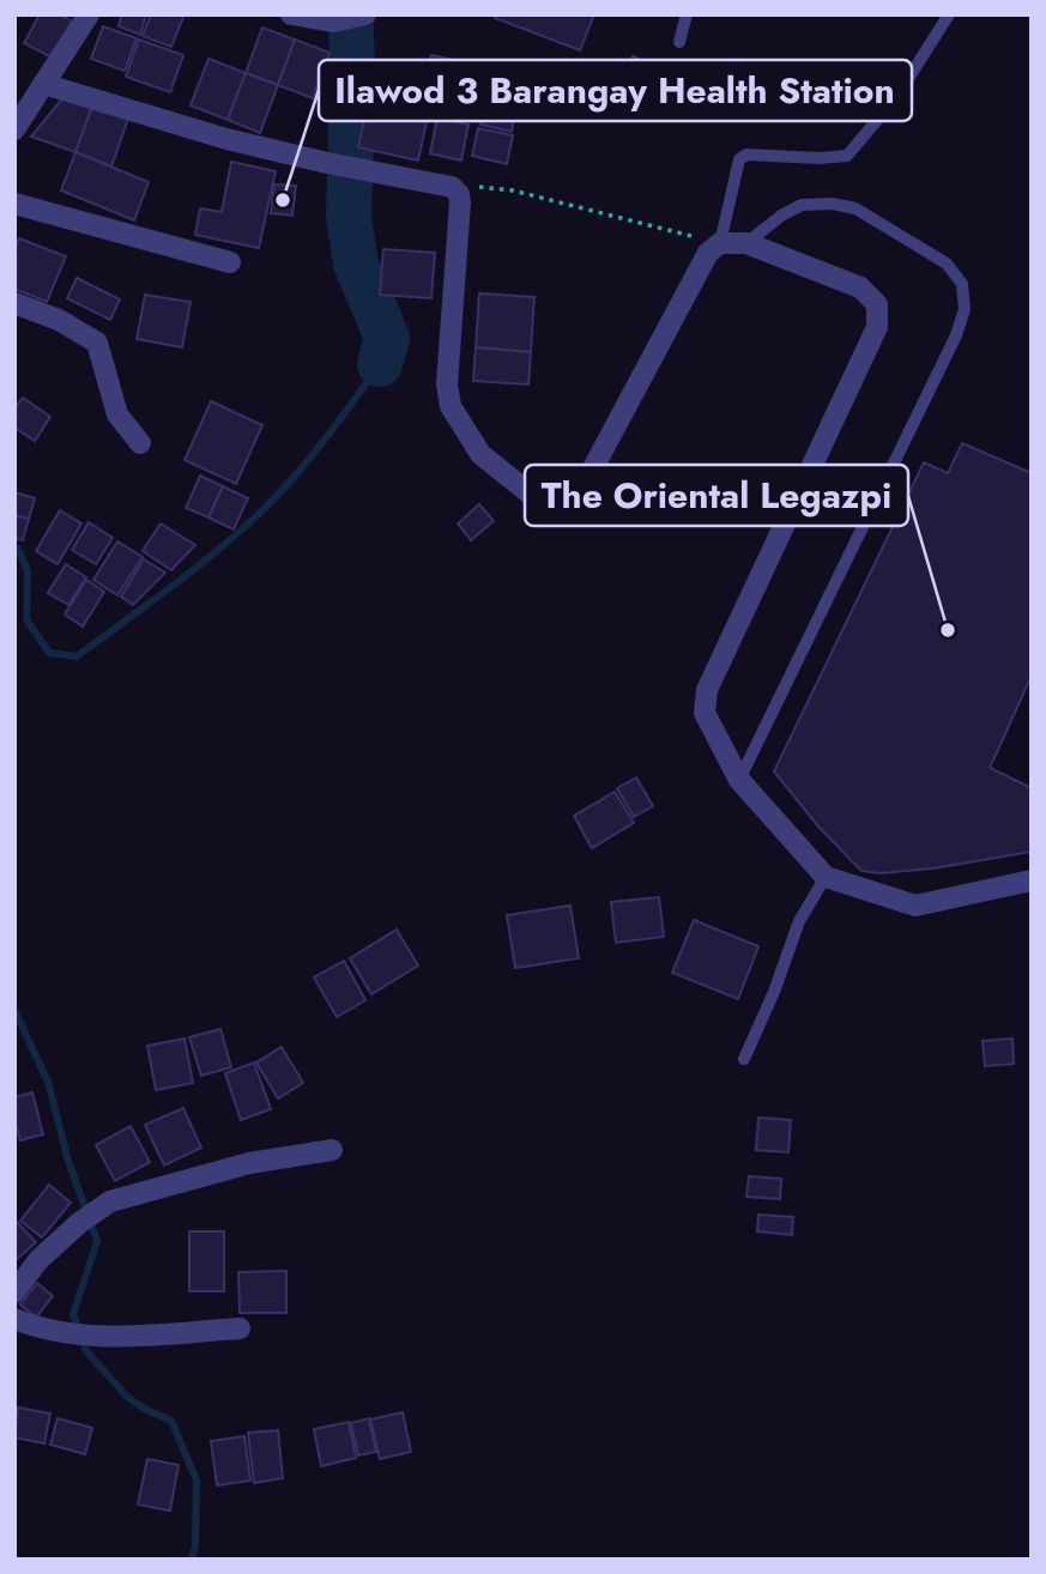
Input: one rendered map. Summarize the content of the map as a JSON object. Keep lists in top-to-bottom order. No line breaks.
{"places":["Ilawod 3 Barangay Health Station","The Oriental Legazpi"]}
